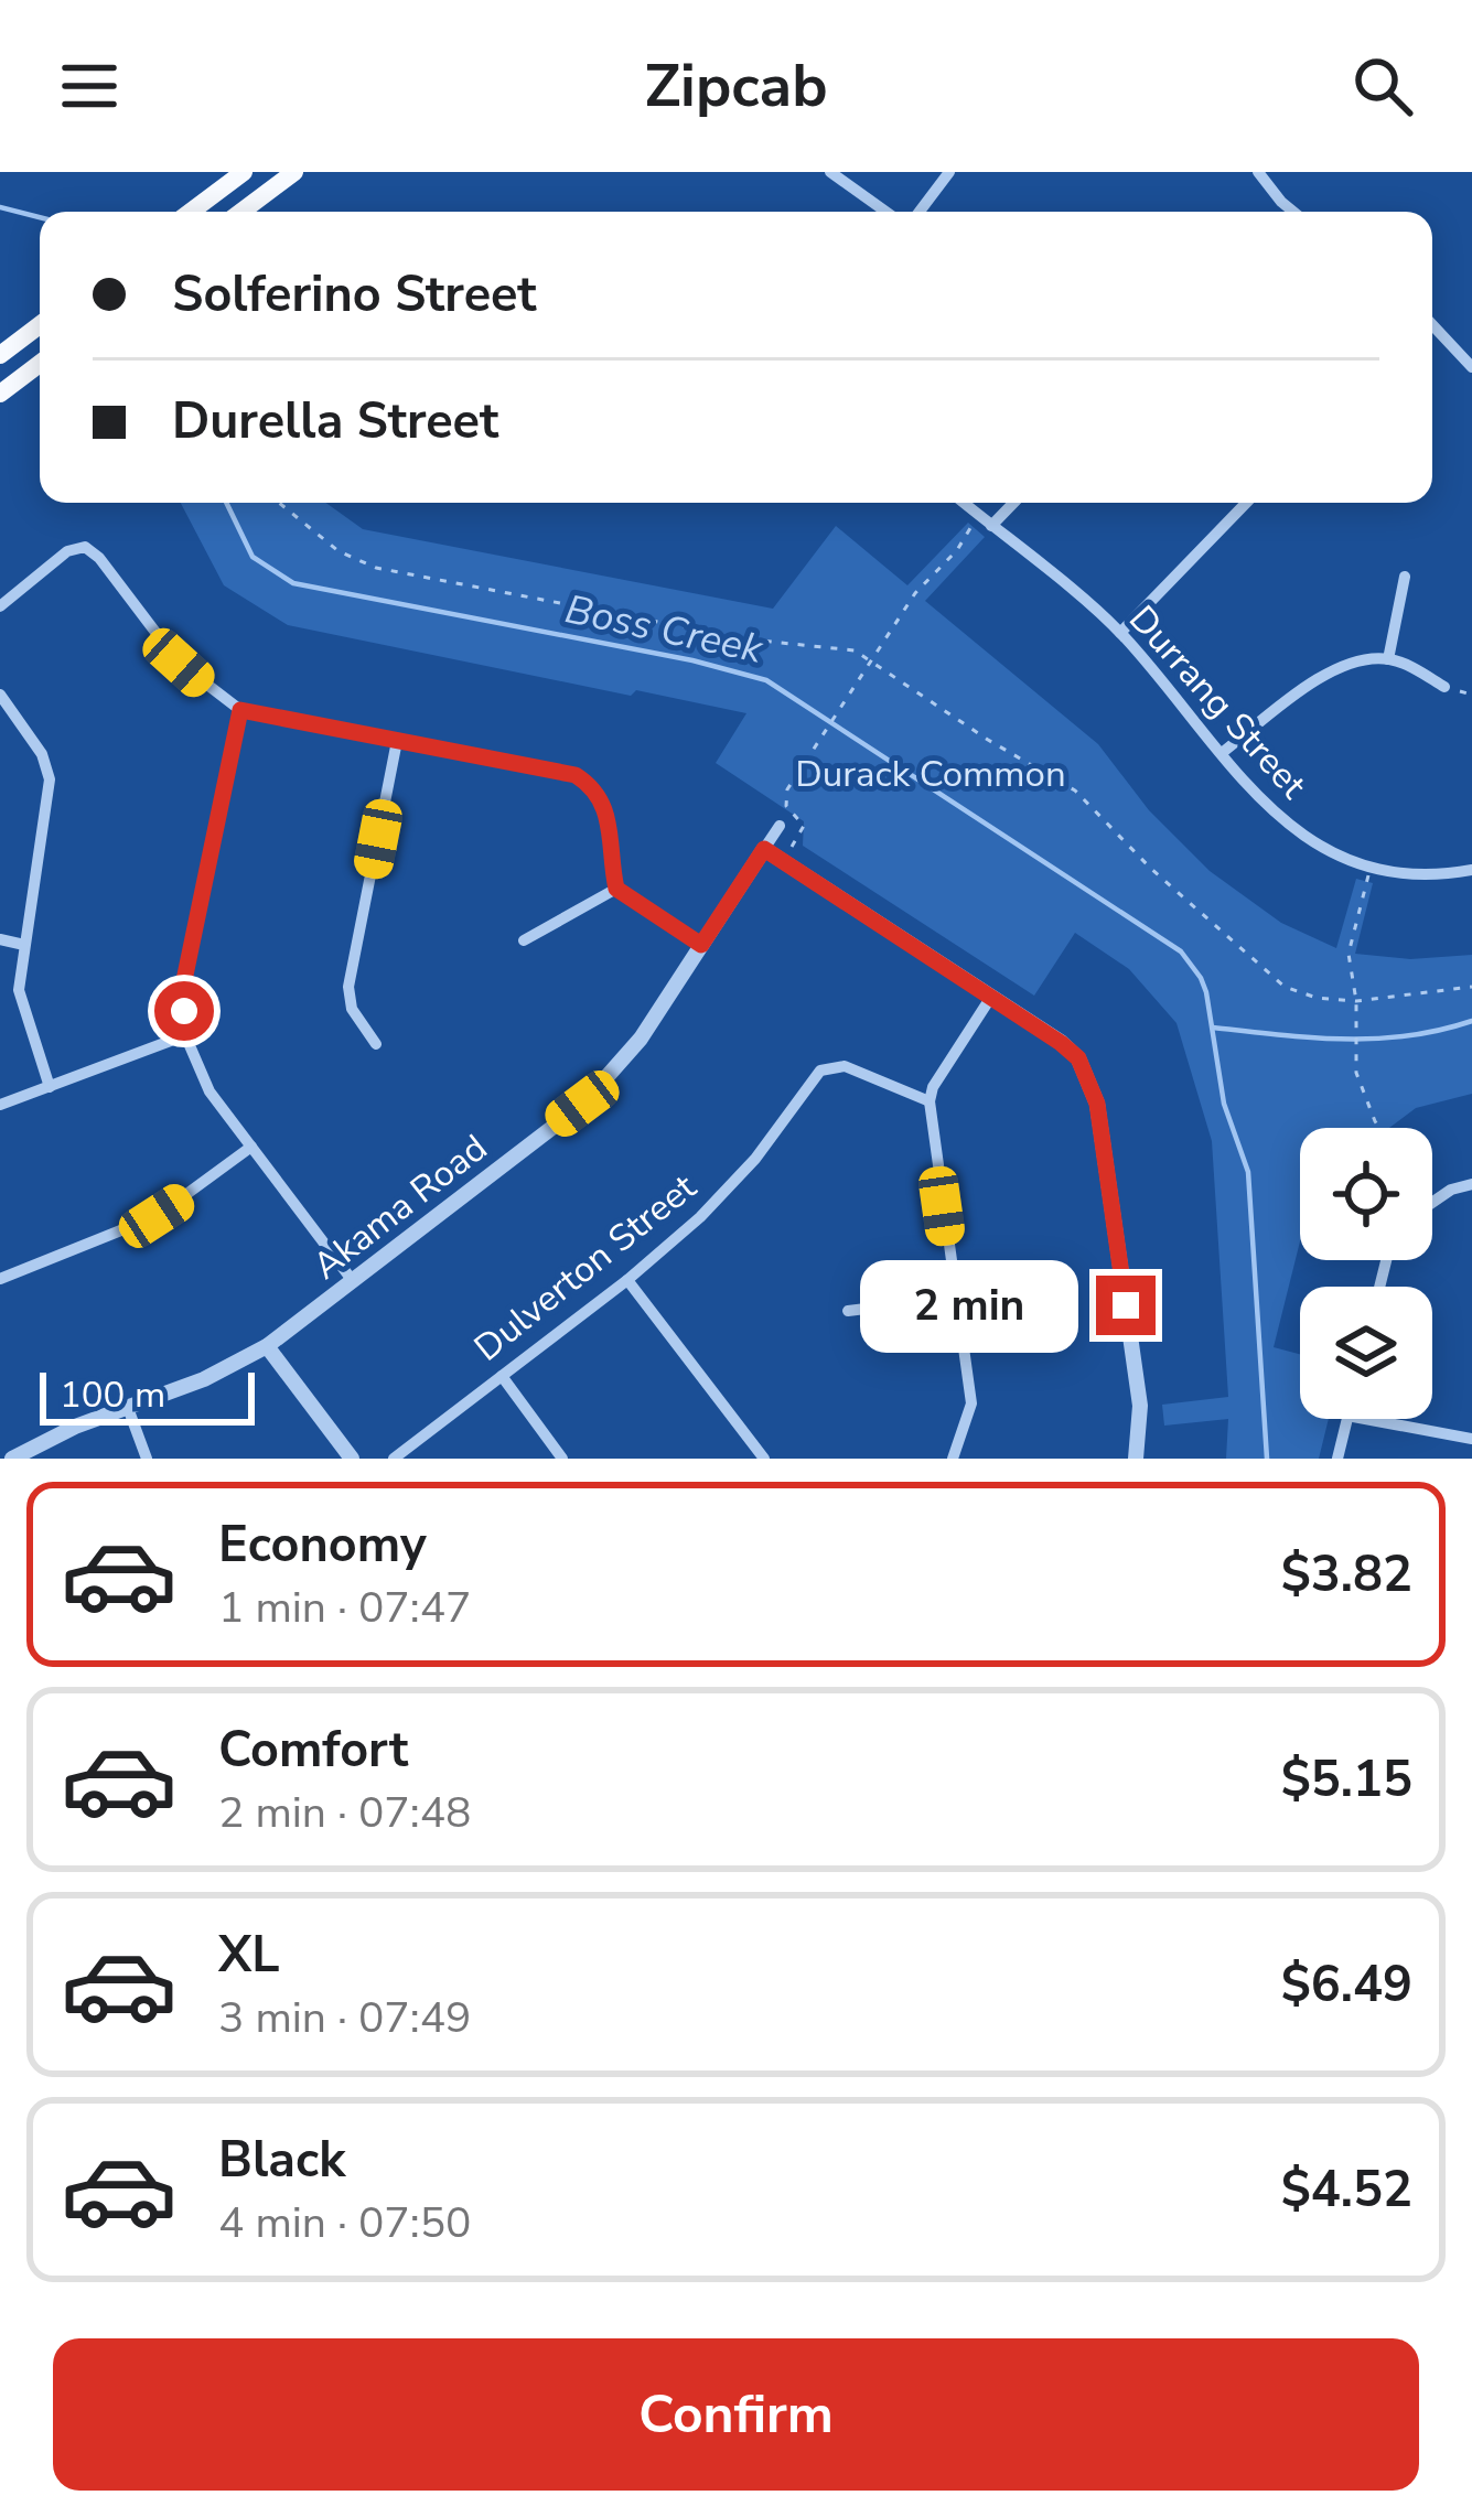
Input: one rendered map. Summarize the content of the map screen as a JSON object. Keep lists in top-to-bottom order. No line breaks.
{"streets":{"street":["Durrang Street","Akama Road","Dulverton Street"]},"water":["Boss Creek"],"parks":["Durack Common"],"scale_bar":"100 m","page":{"header":"Zipcab","banner":["Solferino Street","Durella Street"],"bubble":"2 min","scale":"100 m","list":[{"name":"Economy","note":"1 min · 07:47","value":"$3.82"},{"name":"Comfort","note":"2 min · 07:48","value":"$5.15"},{"name":"XL","note":"3 min · 07:49","value":"$6.49"},{"name":"Black","note":"4 min · 07:50","value":"$4.52"}],"buttons":"Confirm"}}
